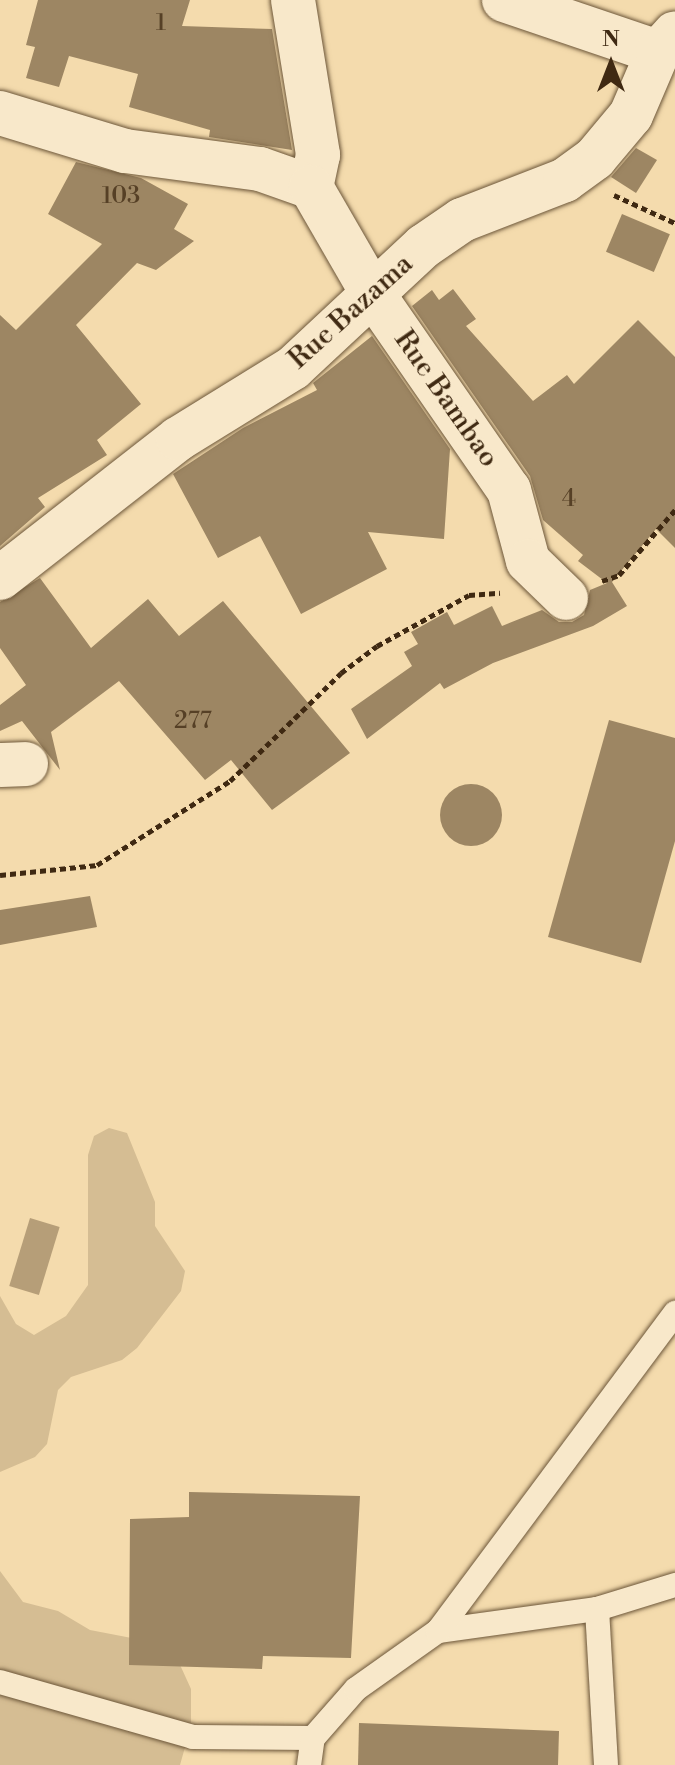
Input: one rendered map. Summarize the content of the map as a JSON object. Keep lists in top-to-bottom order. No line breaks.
{"streets":{"street":["Rue Bazama","Rue Bambao"]},"crossings":[["Rue Bazama","Rue Bambao"]],"house_numbers":["1","103","4","277"],"north":"top"}
